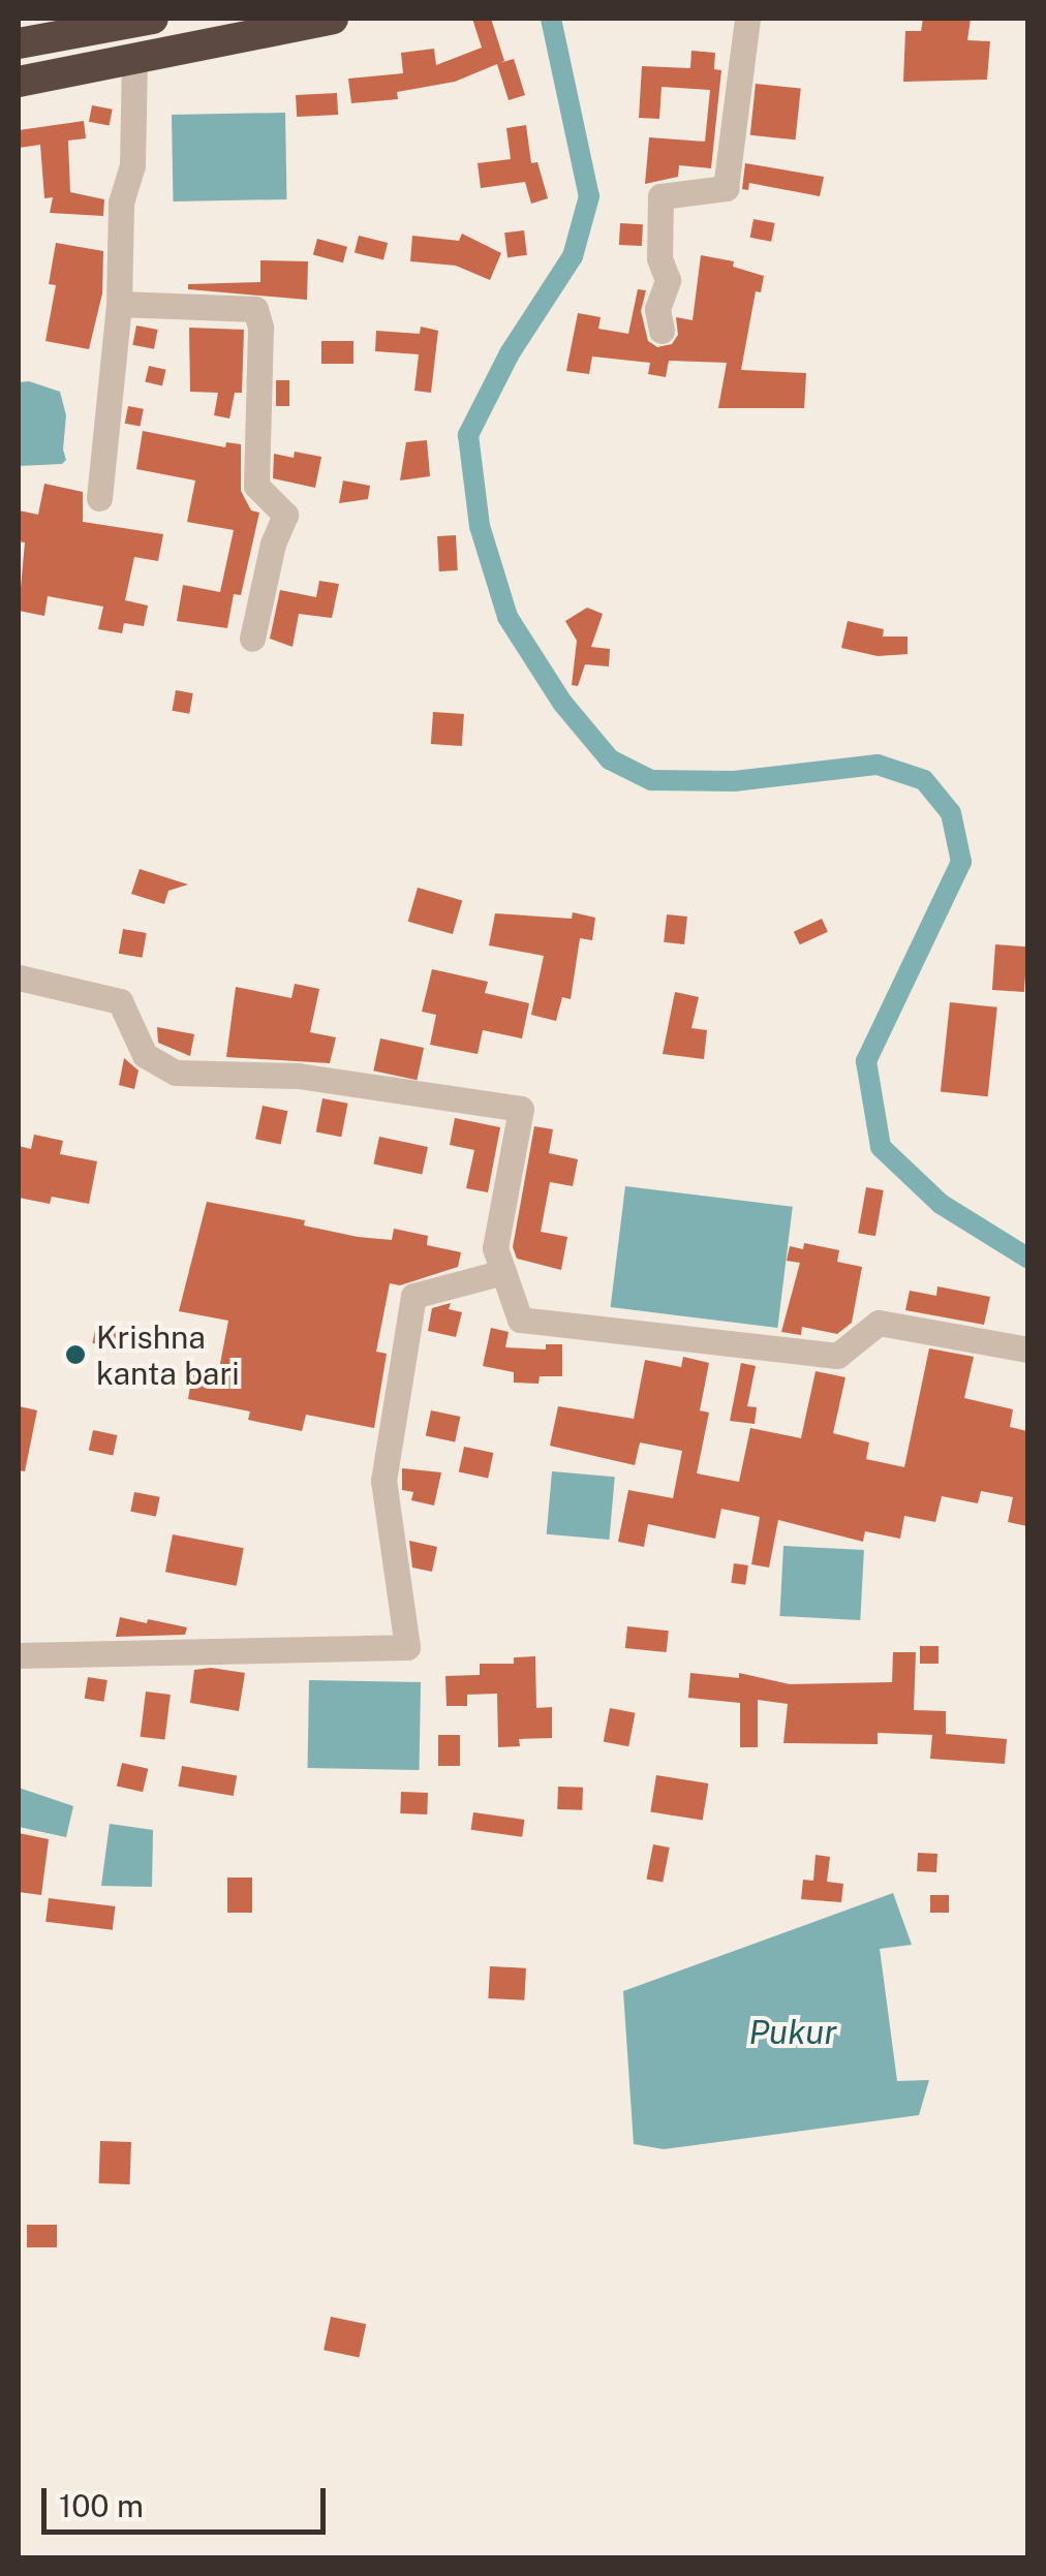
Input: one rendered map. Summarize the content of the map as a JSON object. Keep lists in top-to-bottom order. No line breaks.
{"water":["Pukur"],"places":["Krishna kanta bari"],"scale_bar":"100 m"}
